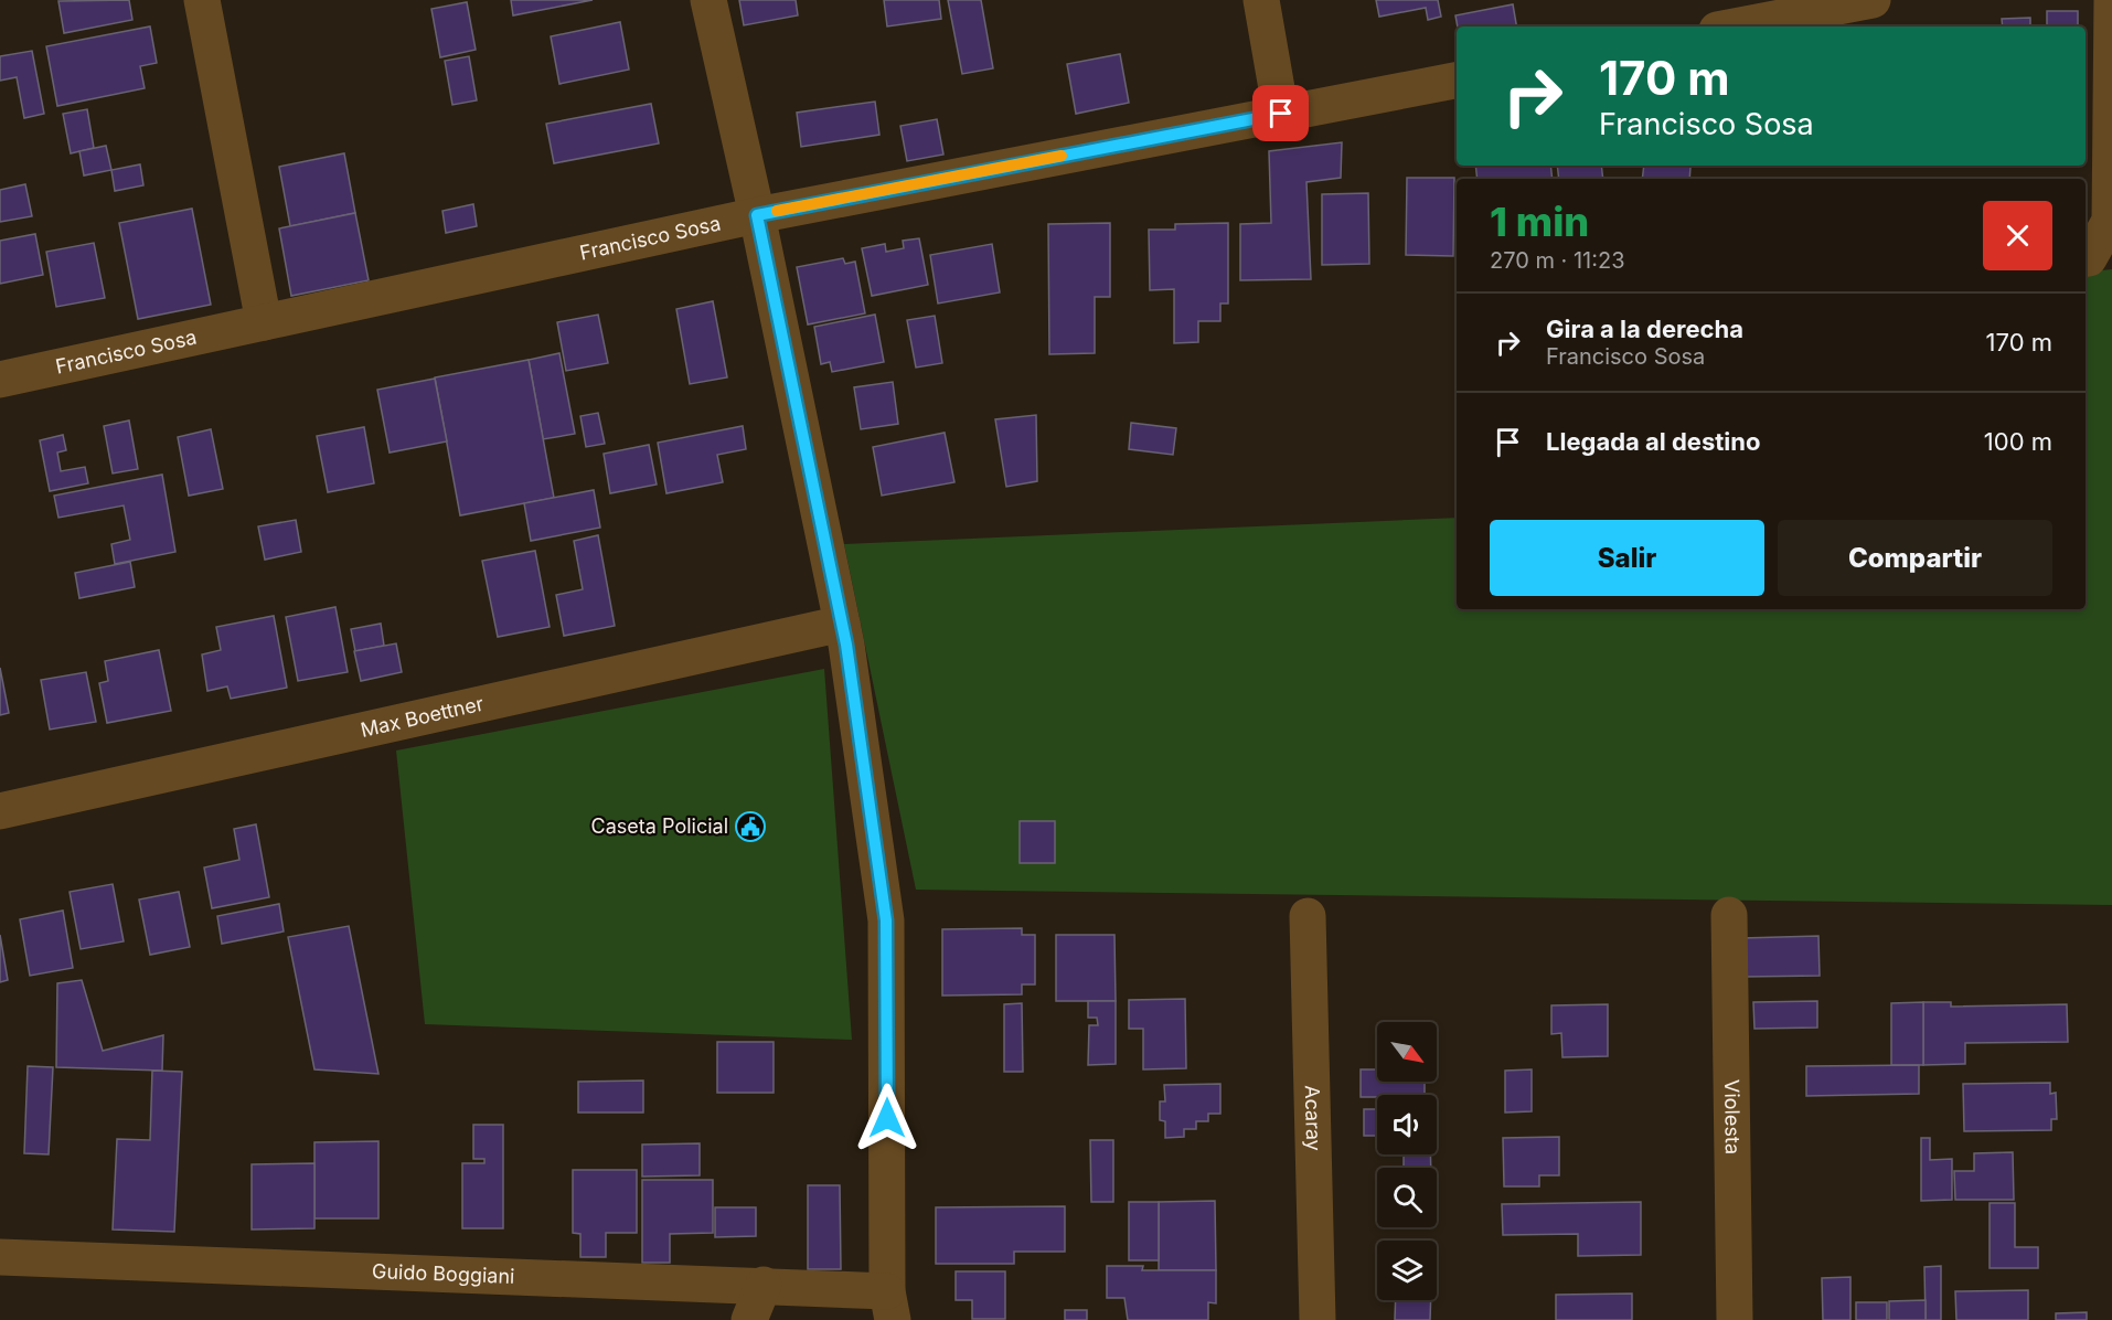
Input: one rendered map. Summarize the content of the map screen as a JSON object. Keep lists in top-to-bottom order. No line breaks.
{"streets":{"street":["Francisco Sosa","Max Boettner","Acaray","Violesta","Guido Boggiani"]},"places":{"public building":["Caseta Policial"]},"north":"bottom right","page":{"turn":["170 m","Francisco Sosa"],"heading":["1 min","270 m · 11:23"],"list":[{"name":"Gira a la derecha","note":"Francisco Sosa","value":"170 m"},{"name":"Llegada al destino","value":"100 m"}],"buttons":["Salir","Compartir"]}}
